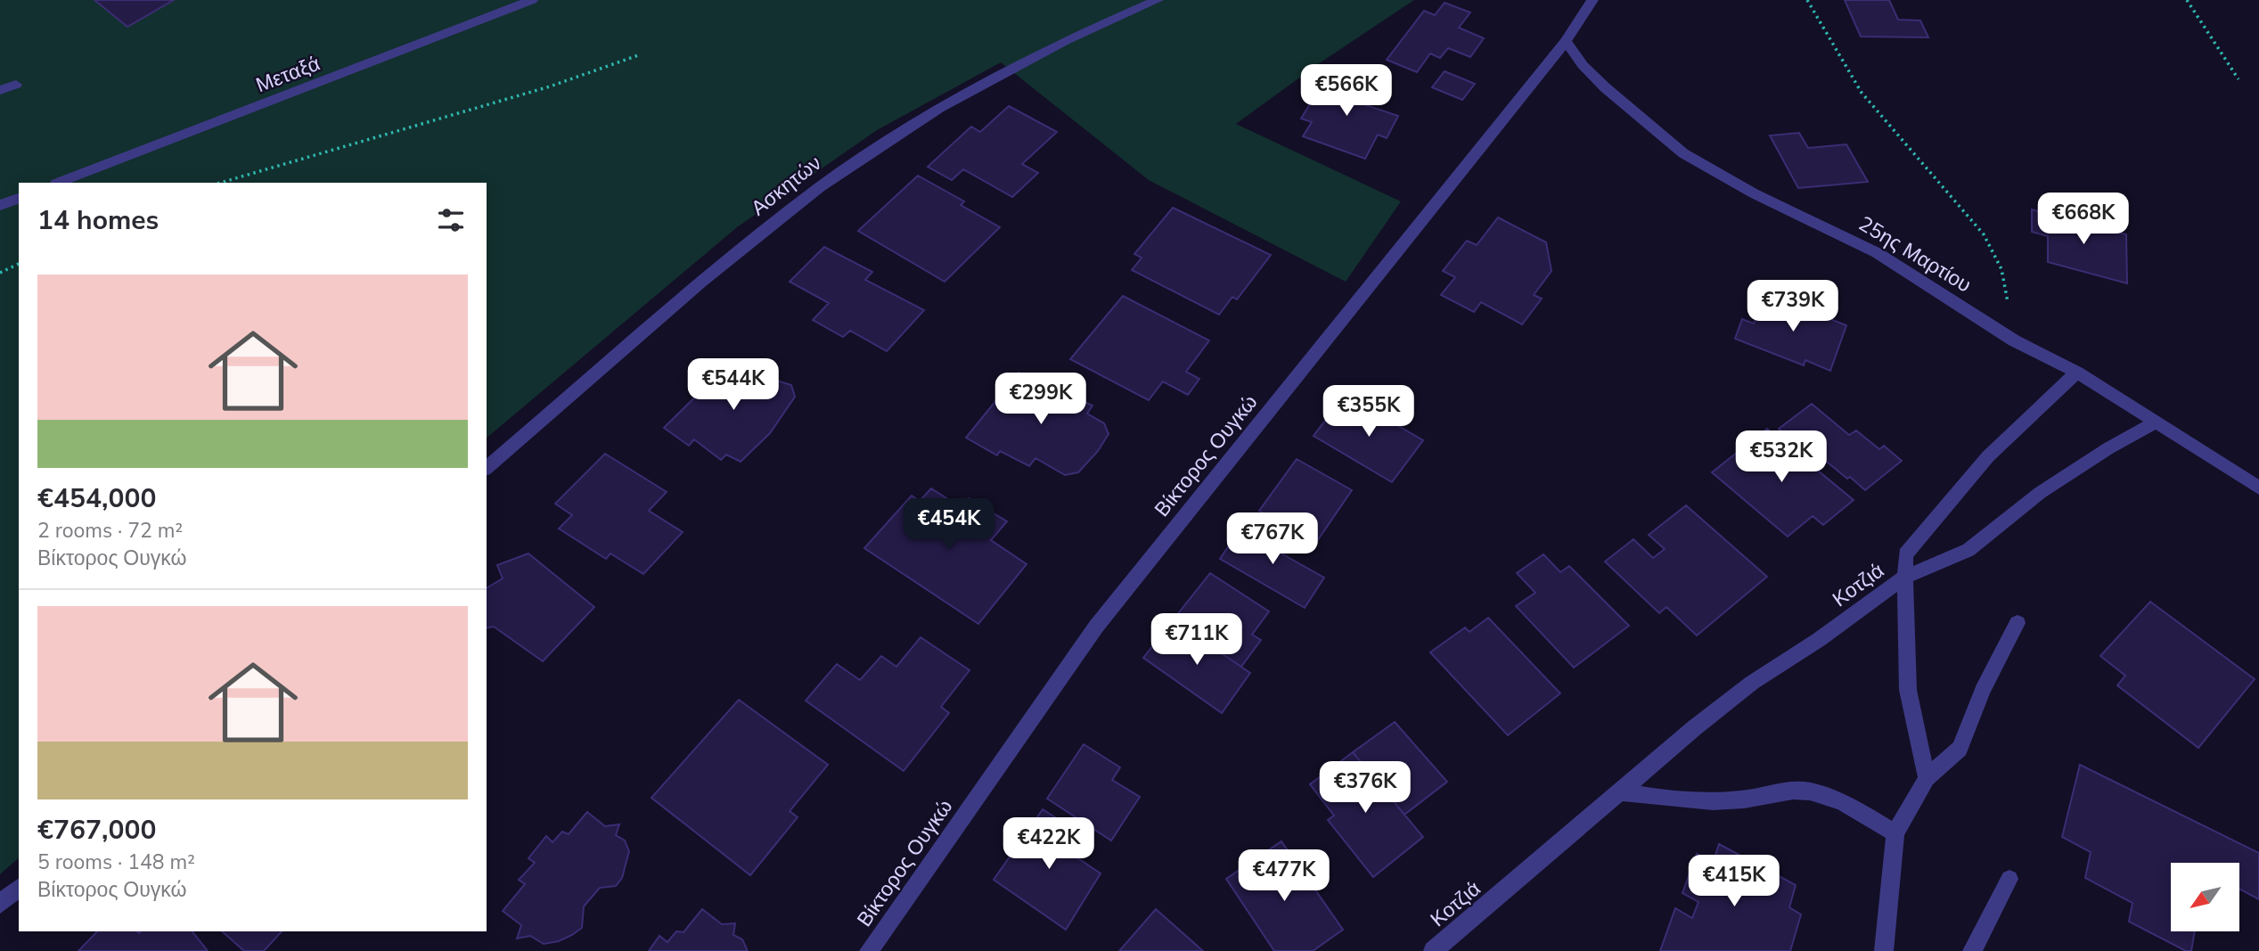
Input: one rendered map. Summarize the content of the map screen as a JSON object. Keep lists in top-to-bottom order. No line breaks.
{"streets":{"street":["Μεταξά","Ασκητών","25ης Μαρτίου","Βίκτορος Ουγκώ","Κοτζιά"]},"crossings":[["25ης Μαρτίου","Βίκτορος Ουγκώ"],["25ης Μαρτίου","Κοτζιά"]],"north":"bottom left","page":{"price":["€566K","€668K","€739K","€544K","€299K","€355K","€532K","€454K","€767K","€711K","€376K","€422K","€477K","€415K"],"heading":"14 homes","list":[{"name":"€454,000","note":"2 rooms · 72 m² · Βίκτορος Ουγκώ"},{"name":"€767,000","note":"5 rooms · 148 m² · Βίκτορος Ουγκώ"}]}}
